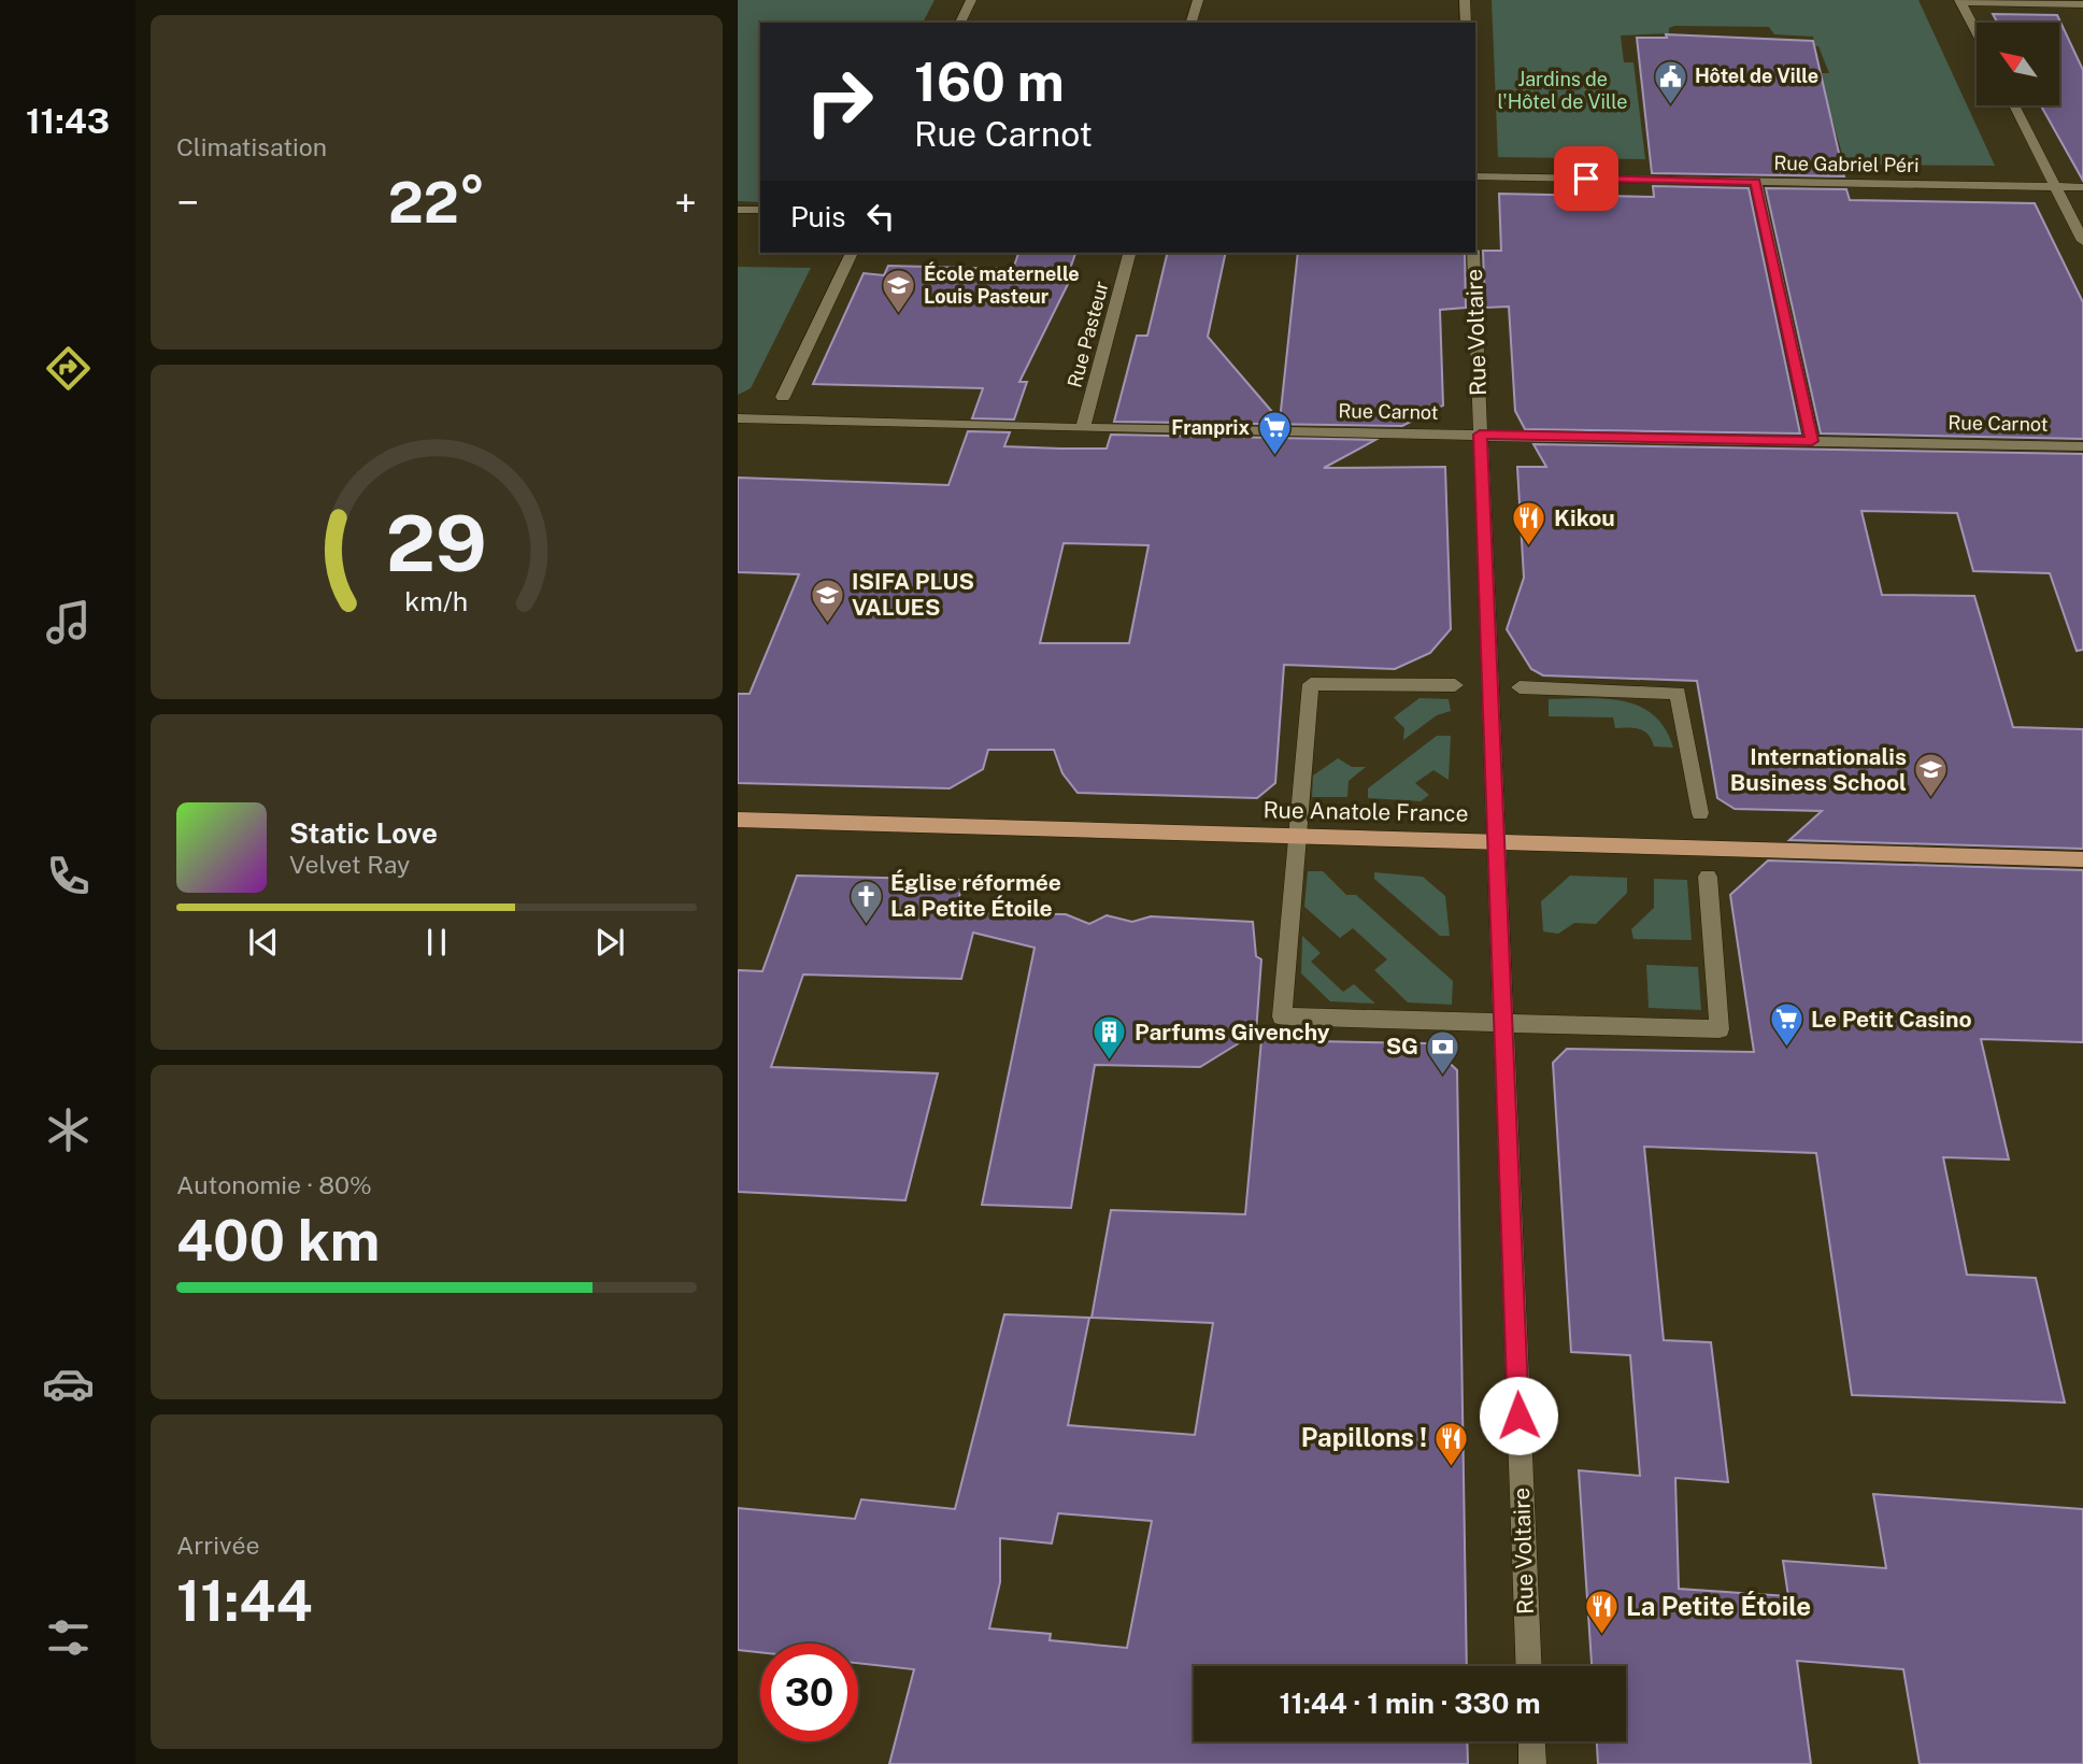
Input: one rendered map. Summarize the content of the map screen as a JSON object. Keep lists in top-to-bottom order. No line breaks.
{"streets":{"main road":["Rue Anatole France"],"street":["Rue Gabriel Péri","Rue Voltaire","Rue Pasteur","Rue Carnot"]},"crossings":[["Rue Voltaire","Rue Carnot"],["Rue Voltaire","Rue Anatole France"],["Rue Pasteur","Rue Carnot"]],"parks":["Jardins de l'Hôtel de Ville"],"places":{"public building":["Hôtel de Ville"],"school or university":["École maternelle Louis Pasteur","ISIFA PLUS VALUES","Internationalis Business School"],"supermarket":["Franprix","Le Petit Casino"],"restaurant":["Kikou","Papillons !","La Petite Étoile"],"church":["Église réformée La Petite Étoile"],"building":["Parfums Givenchy"],"bank":["SG"]},"north":"top left","page":{"tabs":"11:43","tile":["Climatisation",["Autonomie · 80%","400 km"],["Arrivée","11:44"]],"turn":["160 m","Rue Carnot"],"heat":["−","22°","+"],"then":"Puis","song":["Static Love","Velvet Ray"],"limit":"30","trip":"11:44 · 1 min · 330 m","gauge":["29","km/h"]}}
